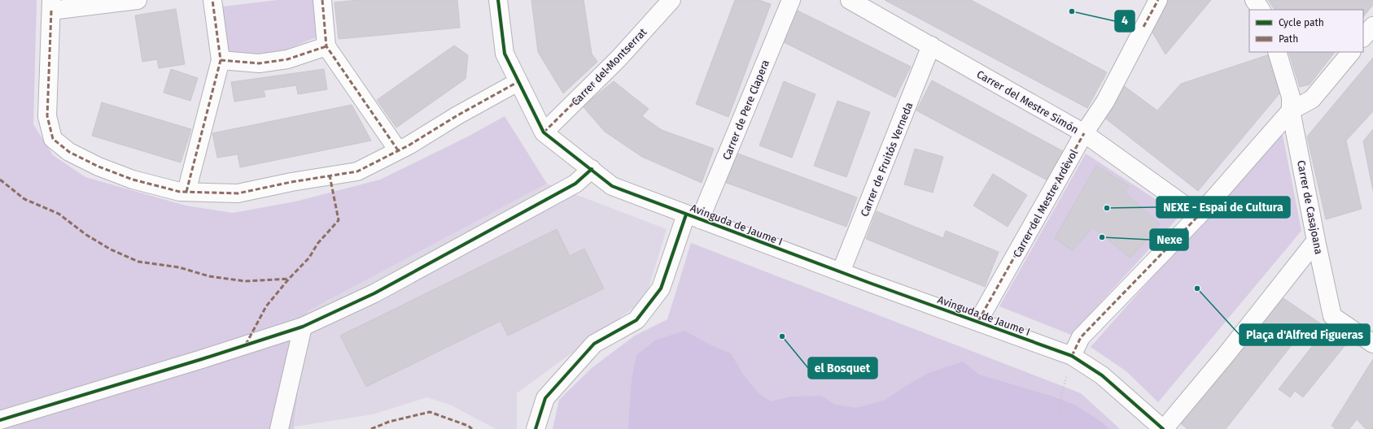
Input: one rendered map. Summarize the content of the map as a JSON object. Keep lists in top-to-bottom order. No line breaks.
{"streets":{"street":["Carrer del Montserrat","Carrer del Mestre Simón","Carrer de Pere Clapera","Carrer de Fruitós Verneda","Carrer del Mestre Ardèvol","Carrer de Casajoana","Avinguda de Jaume I"]},"crossings":[["Carrer del Montserrat","Avinguda de Jaume I"],["Carrer del Mestre Simón","Carrer de Fruitós Verneda"],["Carrer del Mestre Simón","Carrer del Mestre Ardèvol"],["Carrer de Pere Clapera","Avinguda de Jaume I"],["Carrer de Fruitós Verneda","Avinguda de Jaume I"],["Carrer del Mestre Ardèvol","Avinguda de Jaume I"]],"places":["4","NEXE - Espai de Cultura","Nexe","Plaça d'Alfred Figueras","el Bosquet"],"legend":["Cycle path","Path"]}
